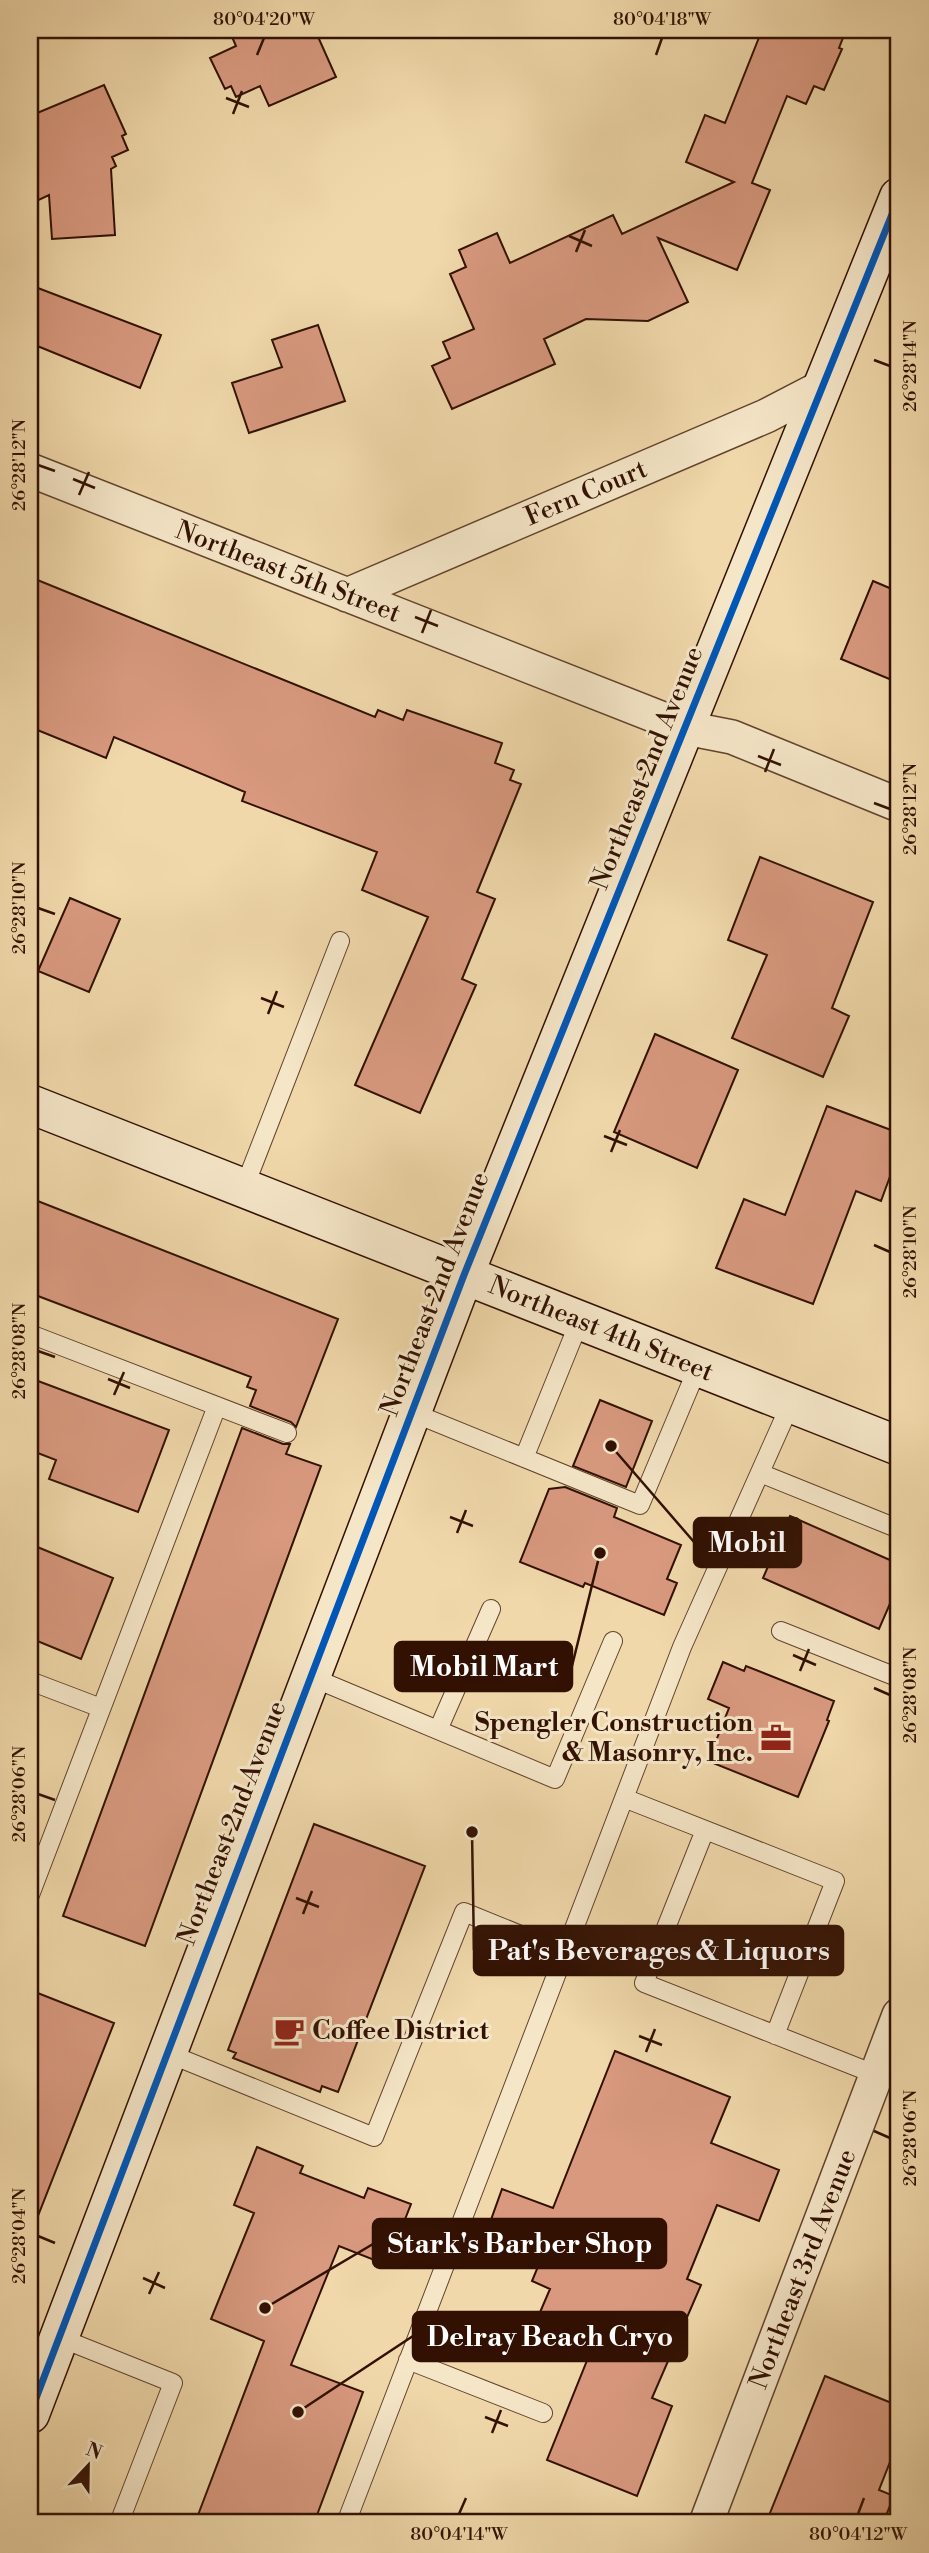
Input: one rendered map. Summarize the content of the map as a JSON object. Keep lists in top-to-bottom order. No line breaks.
{"streets":{"street":["Fern Court","Northeast 5th Street","Northeast 2nd Avenue","Northeast 4th Street","Northeast 3rd Avenue"]},"crossings":[["Fern Court","Northeast 5th Street"],["Fern Court","Northeast 2nd Avenue"],["Northeast 5th Street","Northeast 2nd Avenue"],["Northeast 2nd Avenue","Northeast 4th Street"]],"places":{"other":["Mobil","Mobil Mart","Pat's Beverages & Liquors","Stark's Barber Shop","Delray Beach Cryo"],"office":["Spengler Construction & Masonry, Inc."],"cafe":["Coffee District"]},"north":"top","coordinates":["80°04'20\"W","80°04'18\"W","26°28'14\"N","26°28'12\"N","26°28'10\"N","26°28'08\"N","26°28'06\"N","26°28'04\"N","80°04'14\"W","80°04'12\"W"]}
